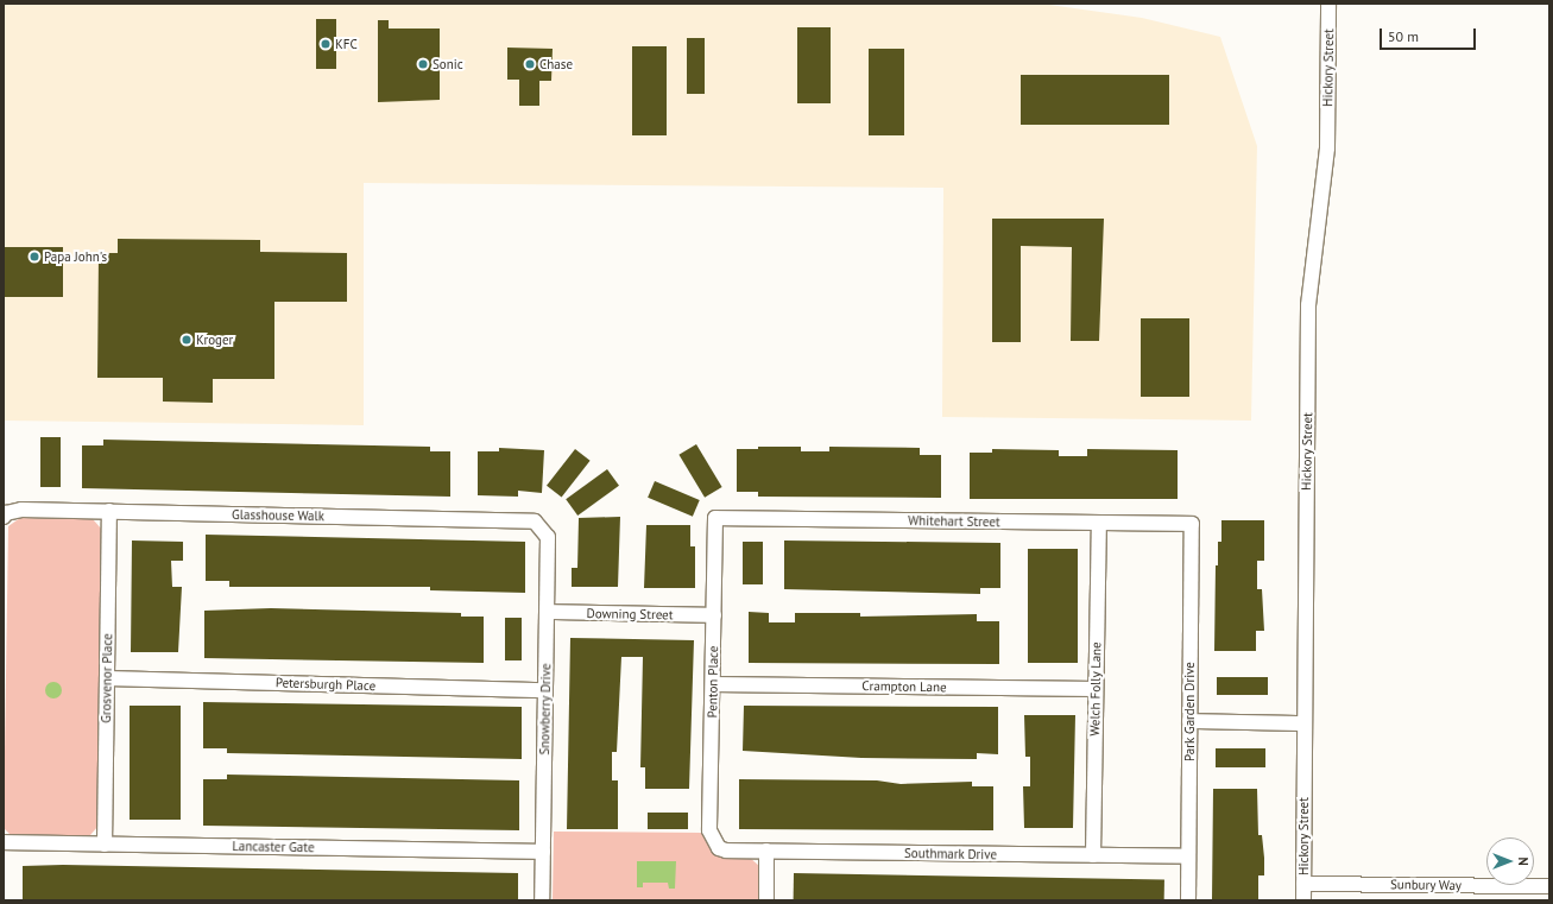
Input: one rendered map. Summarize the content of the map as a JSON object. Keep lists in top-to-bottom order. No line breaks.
{"streets":{"street":["Hickory Street","Glasshouse Walk","Whitehart Street","Downing Street","Grosvenor Place","Penton Place","Petersburgh Place","Crampton Lane","Welch Folly Lane","Snowberry Drive","Park Garden Drive","Lancaster Gate","Southmark Drive","Sunbury Way"]},"crossings":[["Hickory Street","Sunbury Way"],["Glasshouse Walk","Grosvenor Place"],["Glasshouse Walk","Snowberry Drive"],["Whitehart Street","Penton Place"],["Whitehart Street","Welch Folly Lane"],["Whitehart Street","Park Garden Drive"],["Downing Street","Penton Place"],["Downing Street","Snowberry Drive"],["Grosvenor Place","Petersburgh Place"],["Grosvenor Place","Lancaster Gate"],["Penton Place","Crampton Lane"],["Penton Place","Southmark Drive"],["Petersburgh Place","Snowberry Drive"],["Crampton Lane","Welch Folly Lane"],["Welch Folly Lane","Southmark Drive"],["Snowberry Drive","Lancaster Gate"],["Park Garden Drive","Southmark Drive"]],"places":["KFC","Sonic","Chase","Papa John's","Kroger"],"scale_bar":"50 m","north":"right"}
